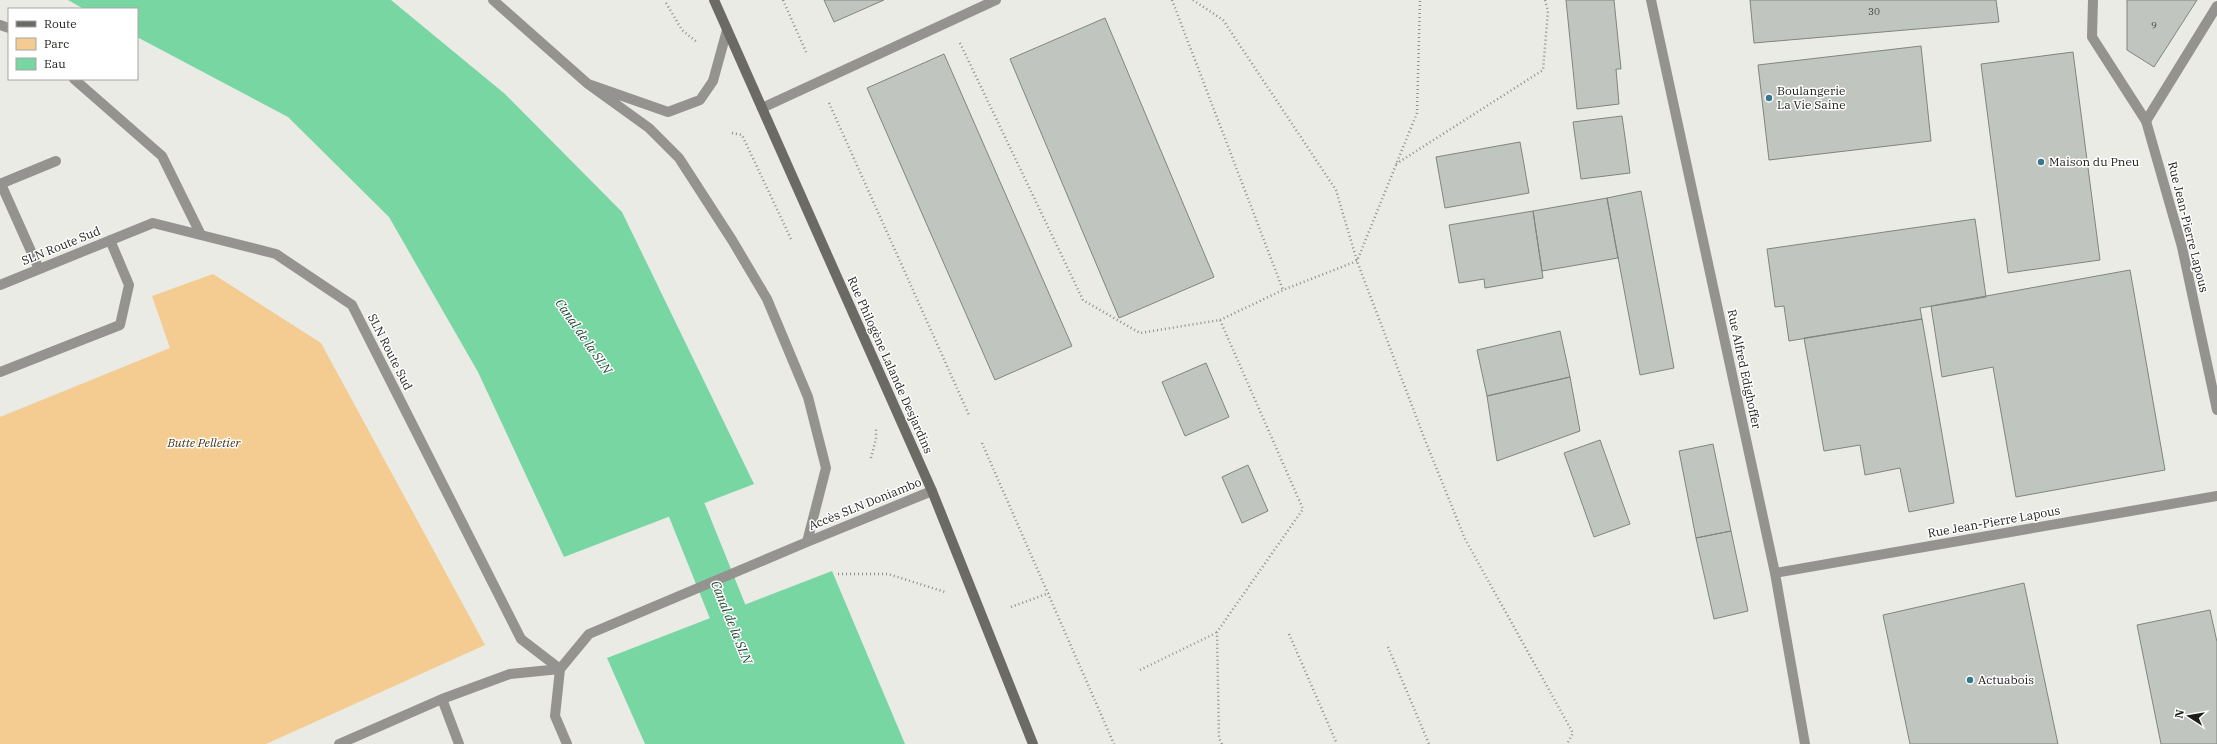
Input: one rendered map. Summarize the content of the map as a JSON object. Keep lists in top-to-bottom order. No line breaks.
{"streets":{"street":["Rue Jean-Pierre Lapous","SLN Route Sud","Rue Philogène Lalande Desjardins","Rue Alfred Edighoffer","Accès SLN Doniambo"]},"crossings":[["Rue Jean-Pierre Lapous","Rue Alfred Edighoffer"],["SLN Route Sud","Accès SLN Doniambo"],["Rue Philogène Lalande Desjardins","Accès SLN Doniambo"]],"water":["Canal de la SLN"],"parks":["Butte Pelletier"],"places":["Boulangerie La Vie Saine","Maison du Pneu","Actuabois"],"house_numbers":["30","9"],"legend":["Route","Parc","Eau"],"north":"left"}
